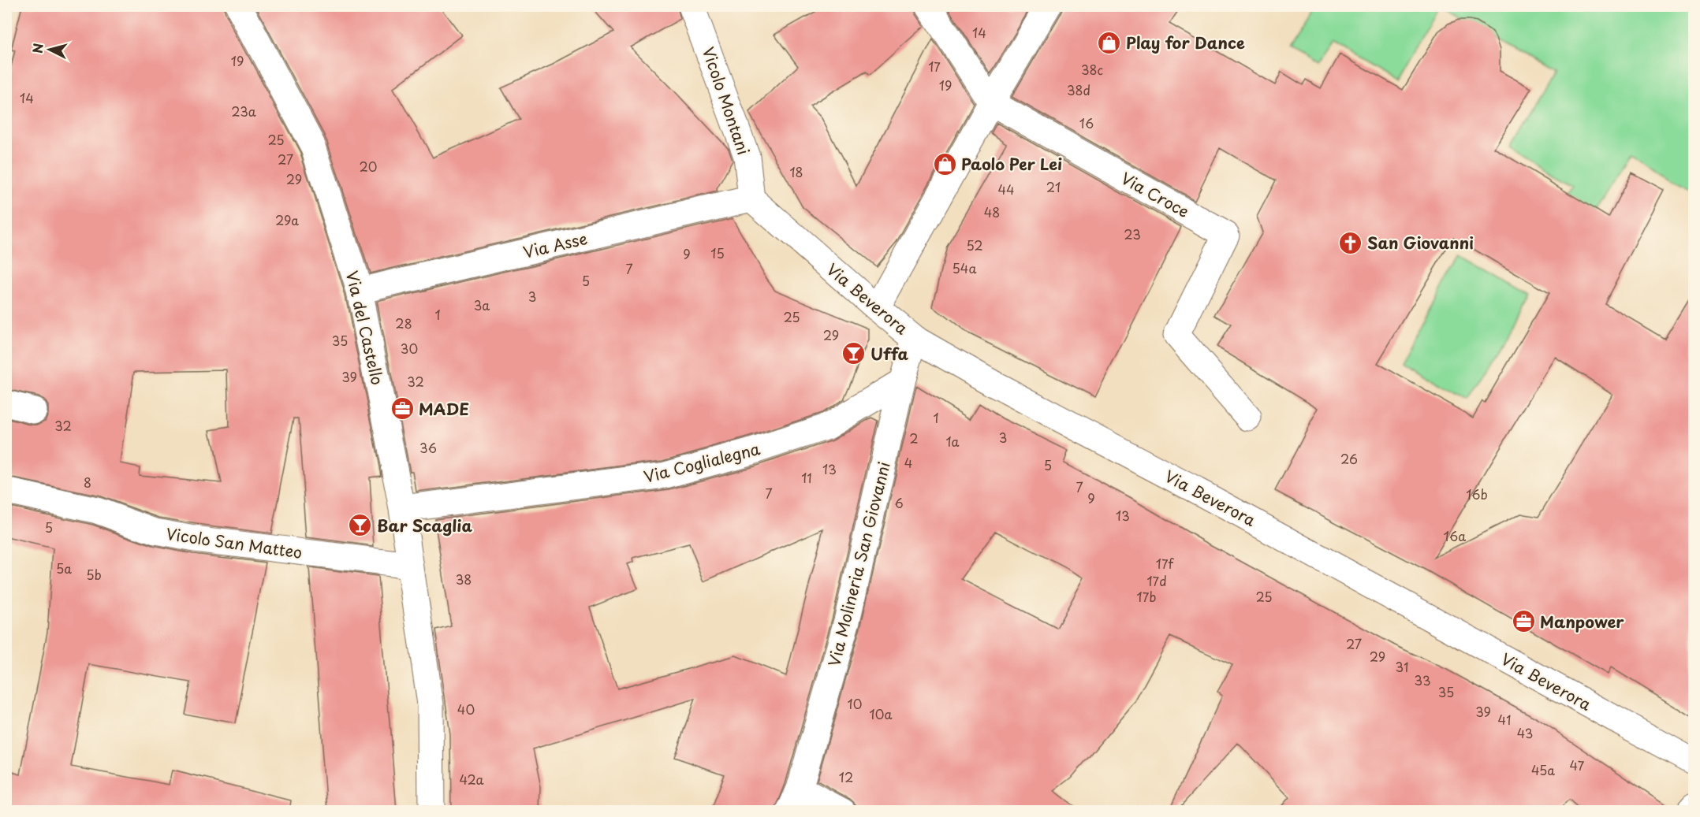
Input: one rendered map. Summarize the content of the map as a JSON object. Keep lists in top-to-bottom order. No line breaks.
{"streets":{"street":["Vicolo Montani","Via Croce","Via Asse","Via Beverora","Via del Castello","Via Coglialegna","Vicolo San Matteo","Via Molineria San Giovanni"]},"crossings":[["Vicolo Montani","Via Asse"],["Vicolo Montani","Via Beverora"],["Via Asse","Via Beverora"],["Via Asse","Via del Castello"],["Via Beverora","Via Molineria San Giovanni"],["Via del Castello","Via Coglialegna"],["Via del Castello","Vicolo San Matteo"],["Via Coglialegna","Via Molineria San Giovanni"]],"places":{"shop":["Play for Dance","Paolo Per Lei"],"church":["San Giovanni"],"bar":["Uffa","Bar Scaglia"],"office":["MADE","Manpower"]},"house_numbers":["14","19","17","38c","19","38d","14","23a","16","25","27","20","18","29","21","44","48","29a","23","52","15","9","54a","7","5","3","3a","1","25","28","29","35","30","39","32","1","32","3","2","1a","36","26","4","5","13","11","8","7","7","16b","9","6","13","5","16a","17f","5a","5b","38","17d","17b","25","27","29","31","33","35","10","40","39","10a","41","43","47","45a","12","42a"],"north":"left"}
